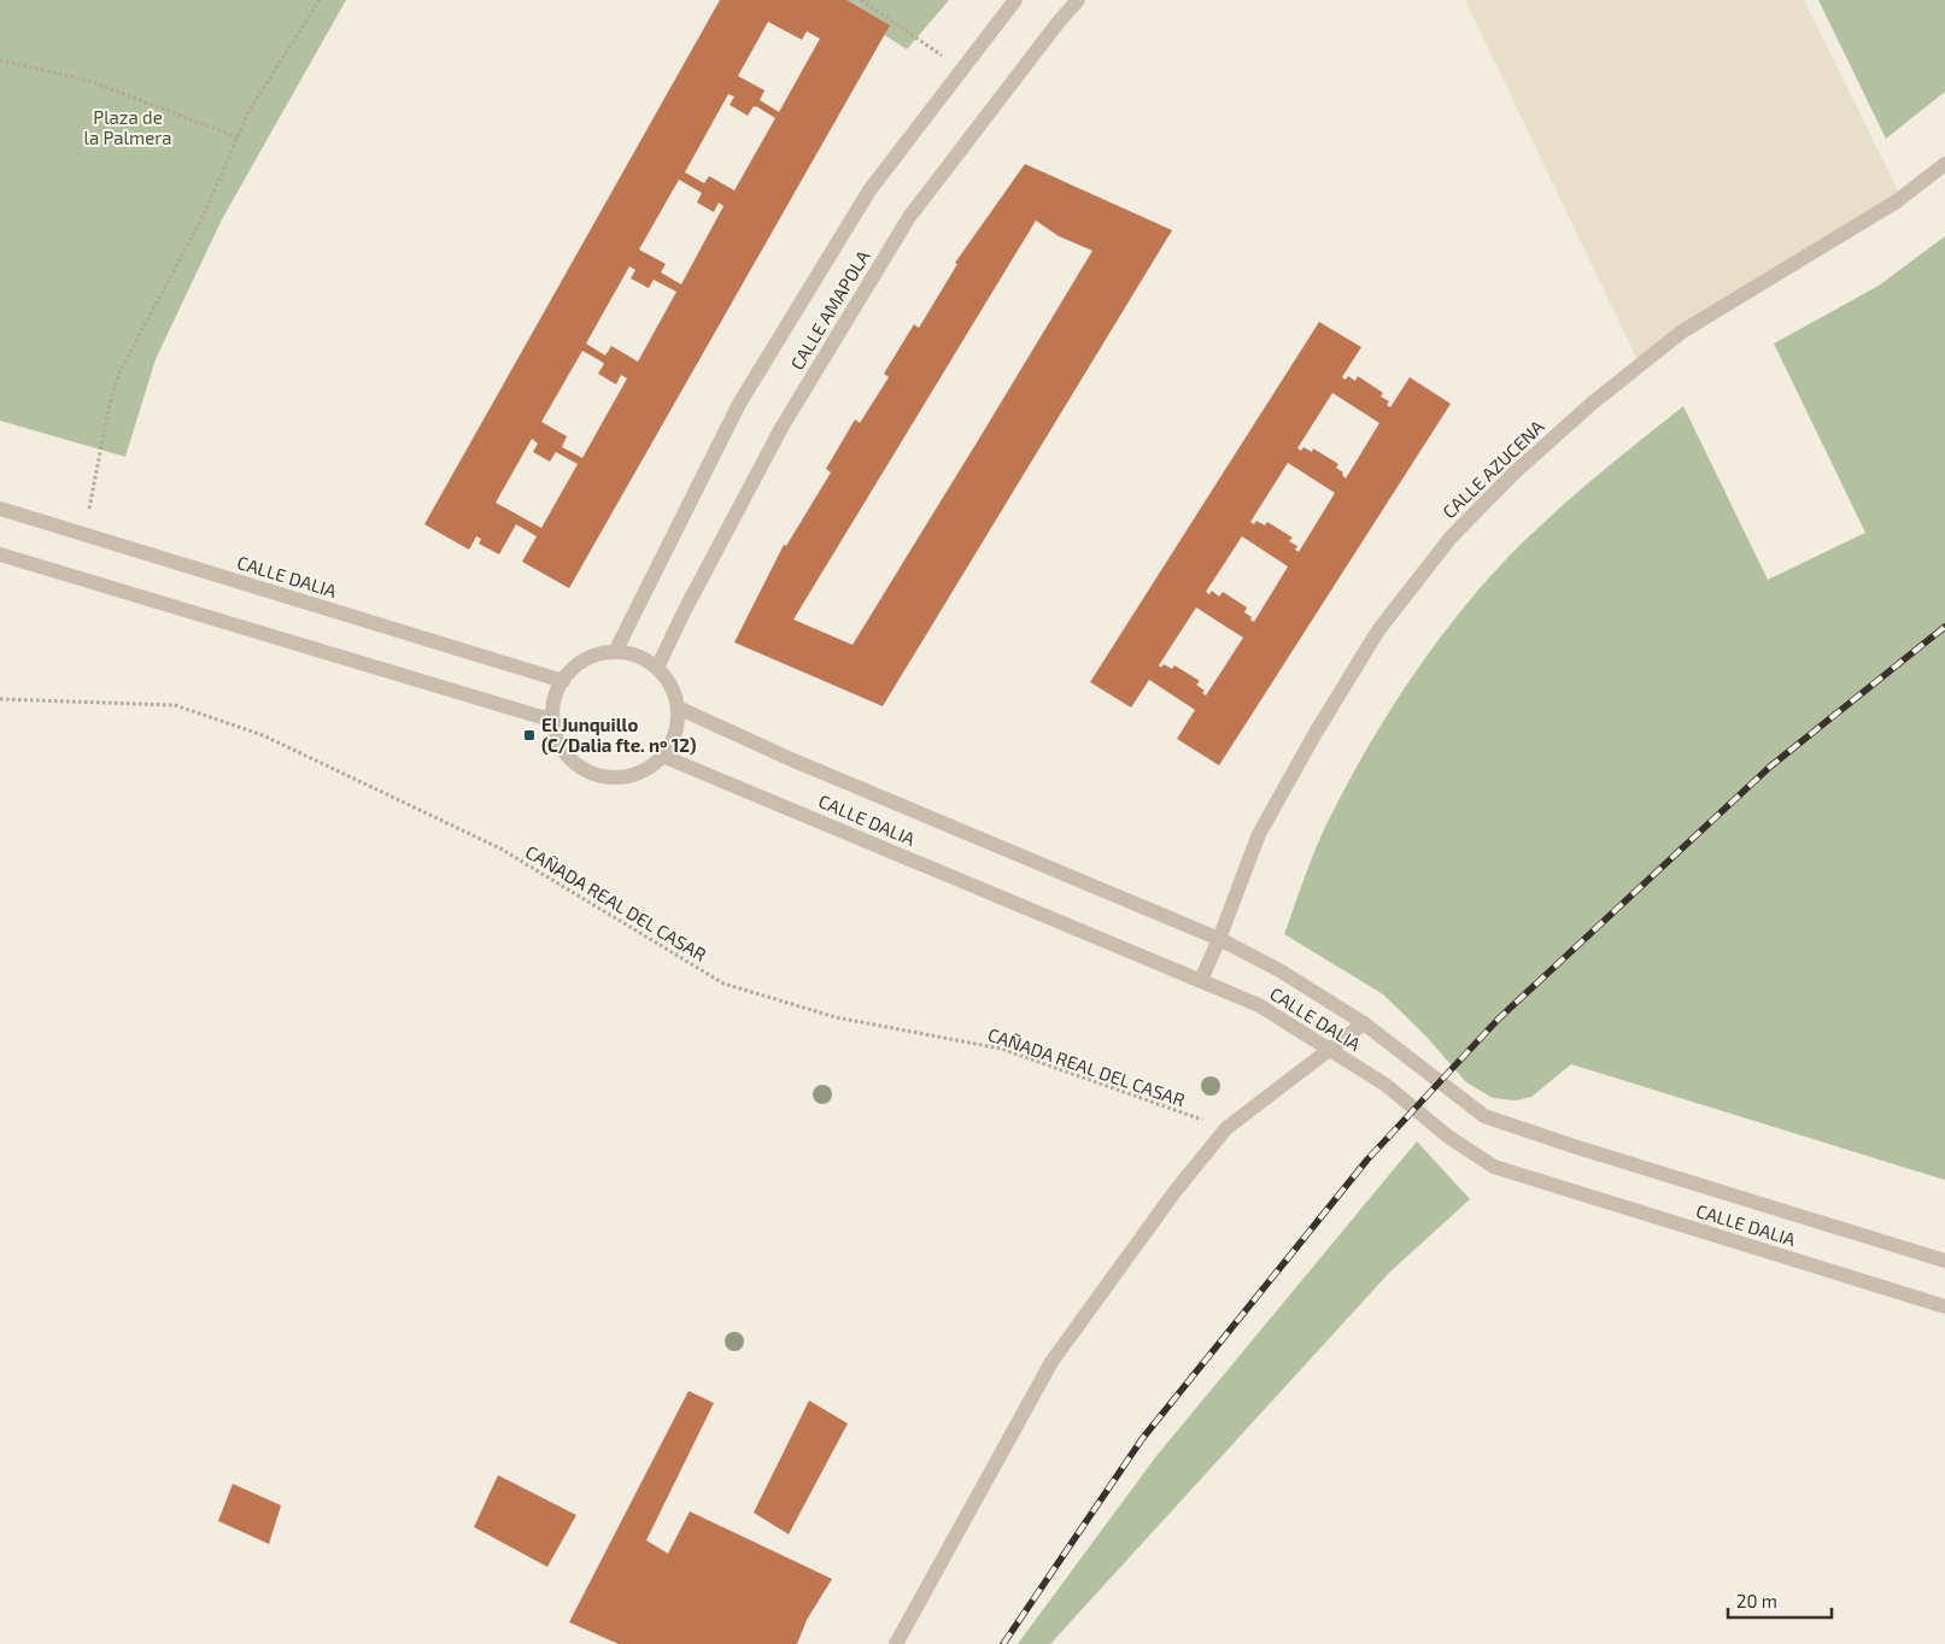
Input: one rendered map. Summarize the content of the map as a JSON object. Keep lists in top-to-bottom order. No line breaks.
{"streets":{"street":["CALLE AMAPOLA","CALLE AZUCENA","CALLE DALIA"],"path":["CAÑADA REAL DEL CASAR"]},"crossings":[["CALLE AMAPOLA","CALLE DALIA"],["CALLE AZUCENA","CALLE DALIA"]],"parks":["Plaza de la Palmera"],"places":{"transit":["El Junquillo (C/Dalia fte. nº 12)"]},"scale_bar":"20 m"}
